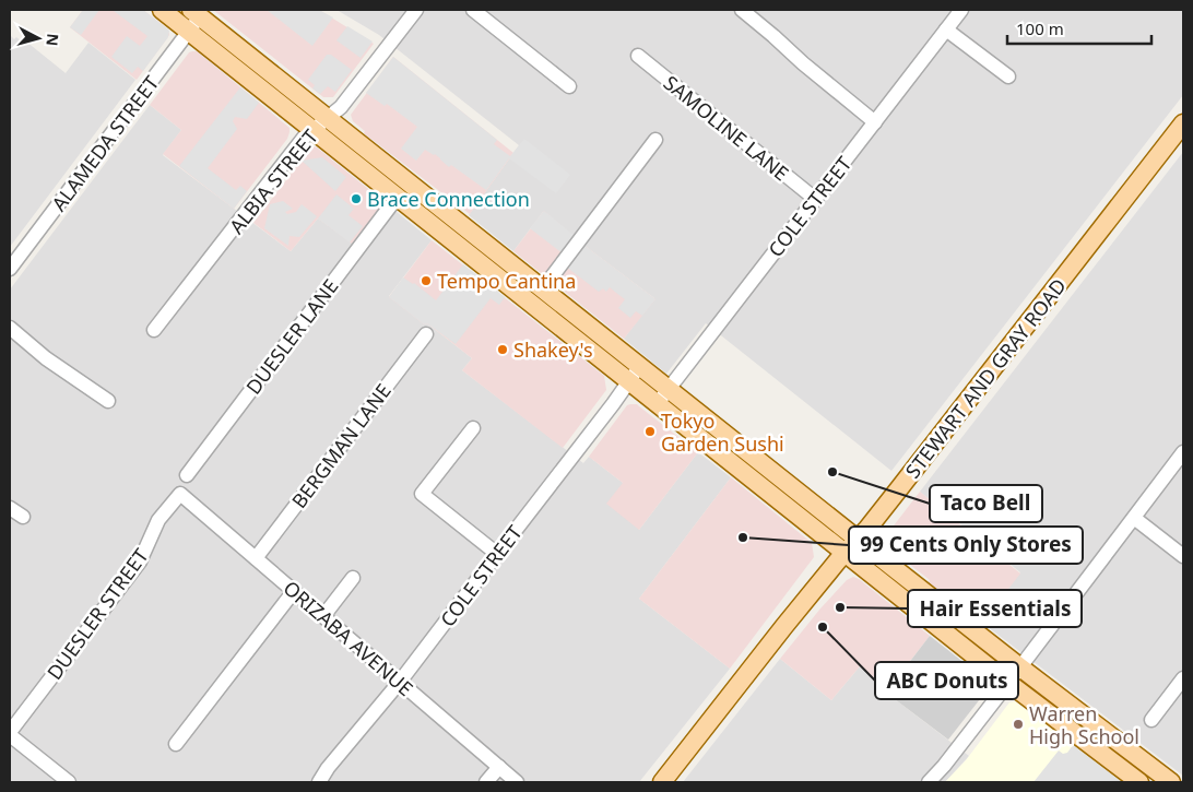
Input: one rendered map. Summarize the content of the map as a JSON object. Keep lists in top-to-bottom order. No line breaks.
{"streets":{"main road":["STEWART AND GRAY ROAD"],"street":["SAMOLINE LANE","ALAMEDA STREET","ALBIA STREET","COLE STREET","DUESLER LANE","BERGMAN LANE","DUESLER STREET","ORIZABA AVENUE"]},"crossings":[["SAMOLINE LANE","COLE STREET"],["COLE STREET","ORIZABA AVENUE"],["BERGMAN LANE","ORIZABA AVENUE"],["DUESLER STREET","ORIZABA AVENUE"]],"places":["Brace Connection","Tempo Cantina","Shakey's","Tokyo Garden Sushi","Taco Bell","99 Cents Only Stores","Hair Essentials","ABC Donuts","Warren High School"],"scale_bar":"100 m","north":"right"}
